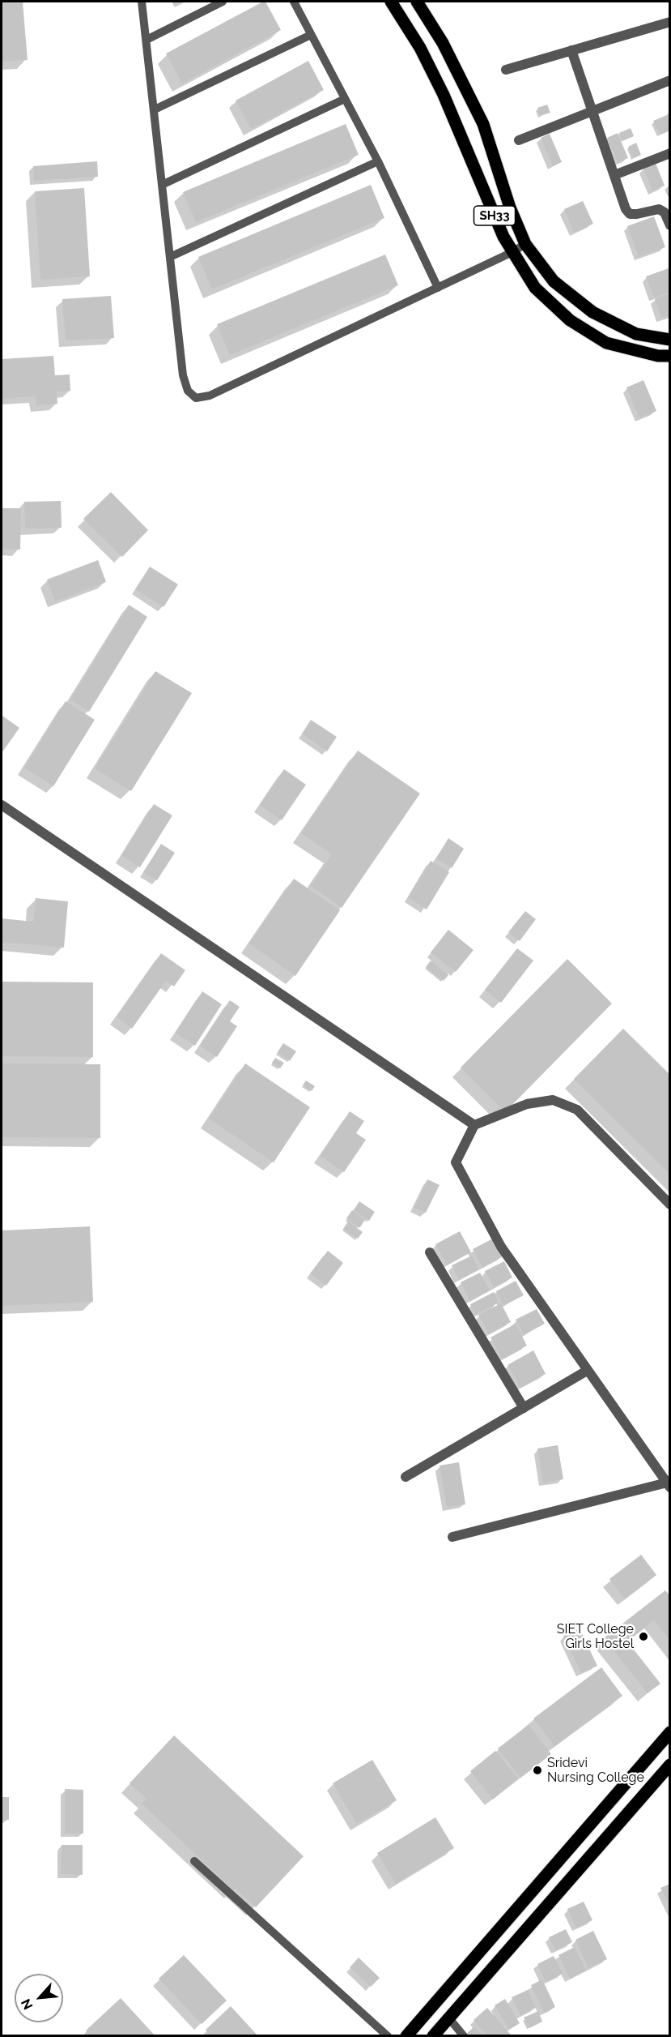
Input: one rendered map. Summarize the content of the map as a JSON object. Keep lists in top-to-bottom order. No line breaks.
{"streets":{"main road":["SH33"]},"places":["SIET College Girls Hostel","Sridevi Nursing College"],"north":"bottom left"}
